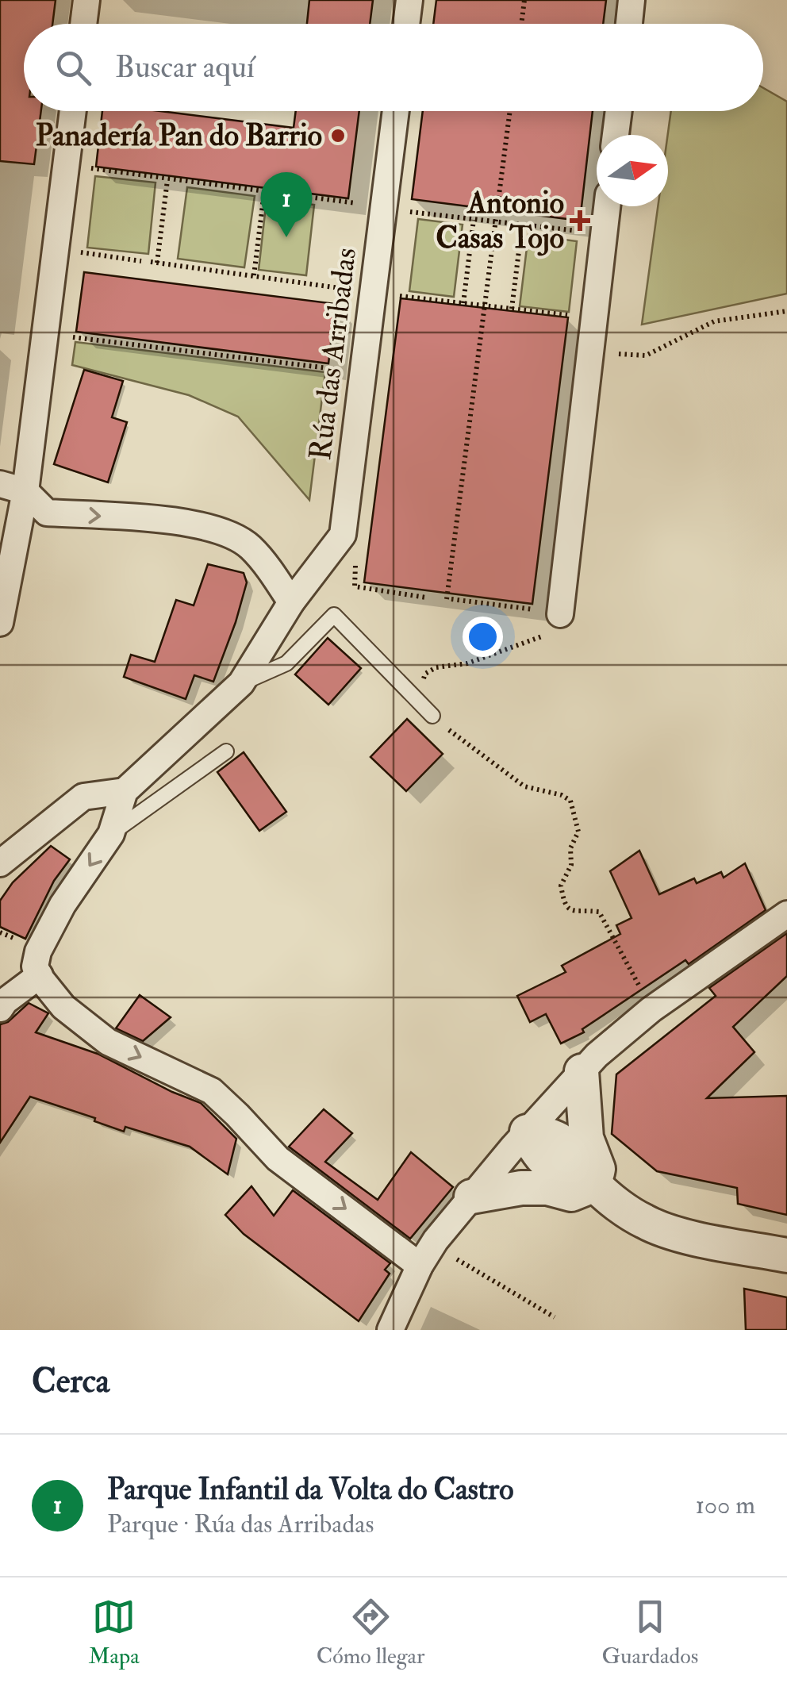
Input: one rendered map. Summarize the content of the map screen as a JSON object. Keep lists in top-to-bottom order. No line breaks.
{"streets":{"street":["Rúa das Arribadas"]},"places":{"other":["Panadería Pan do Barrio"],"health":["Antonio Casas Tojo"]},"north":"right","page":{"search":"Buscar aquí","pins":"1","heading":"Cerca","list":[{"mark":"1","name":"Parque Infantil da Volta do Castro","note":"Parque · Rúa das Arribadas","value":"100 m"}],"nav":["Mapa","Cómo llegar","Guardados"]}}
